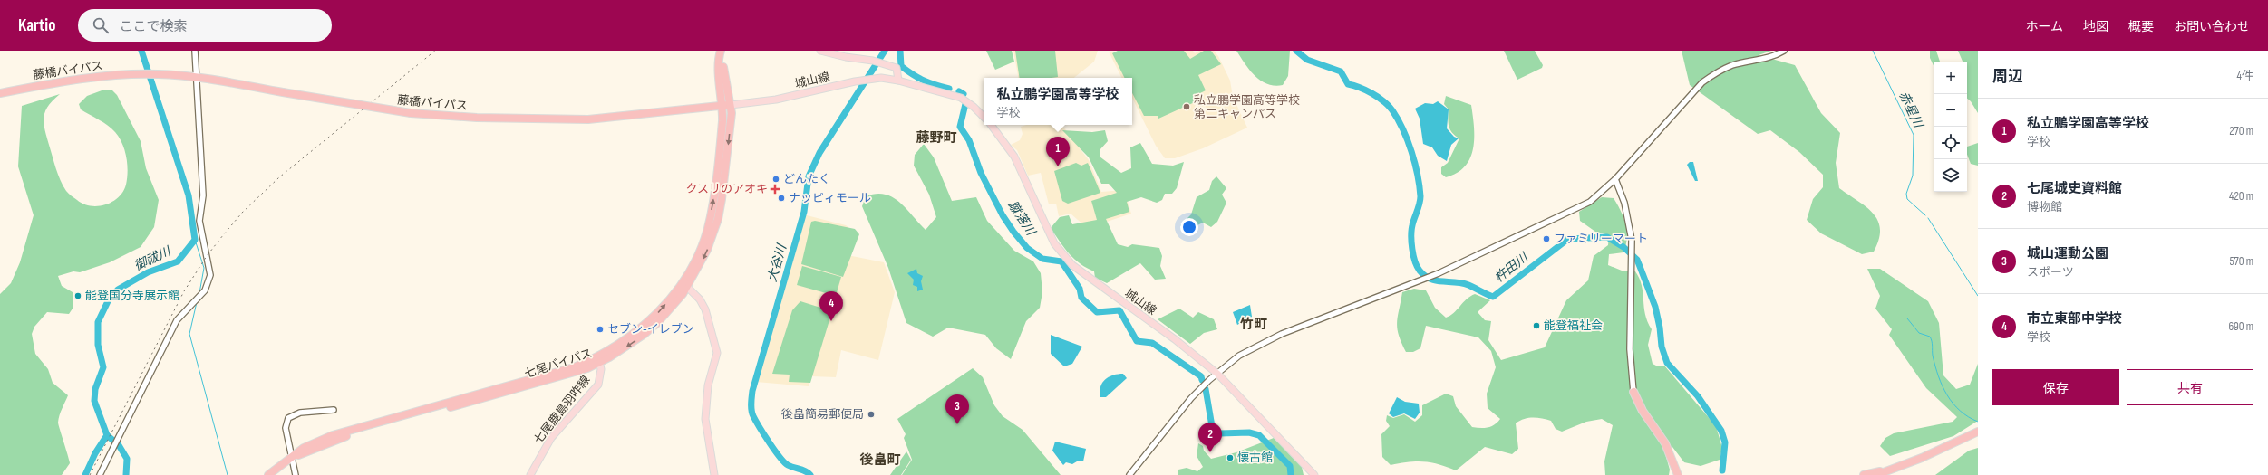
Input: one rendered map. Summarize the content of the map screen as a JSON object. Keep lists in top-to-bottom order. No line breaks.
{"streets":{"highway":["藤橋バイパス","七尾バイパス"],"main road":["城山線","七尾鹿島羽咋線"]},"crossings":[["藤橋バイパス","城山線"],["藤橋バイパス","七尾バイパス"],["城山線","七尾バイパス"],["七尾バイパス","七尾鹿島羽咋線"]],"districts":["藤野町","竹町","後畠町"],"water":["赤星川","蹴落川","御祓川","大谷川","杵田川"],"places":{"other":["私立鵬学園高等学校 第二キャンパス","どんたく","ナッピィモール","ファミリーマート","能登国分寺展示館","能登福祉会","セブン-イレブン","後畠簡易郵便局","懐古館"],"health":["クスリのアオキ"]},"page":{"header":"Kartio","search":"ここで検索","nav":["ホーム","地図","概要","お問い合わせ"],"heading":["周辺","4件"],"map_buttons":["+","−"],"popup":["私立鵬学園高等学校","学校"],"list":[{"mark":"1","name":"私立鵬学園高等学校","note":"学校","value":"270 m"},{"mark":"2","name":"七尾城史資料館","note":"博物館","value":"420 m"},{"mark":"3","name":"城山運動公園","note":"スポーツ","value":"570 m"},{"mark":"4","name":"市立東部中学校","note":"学校","value":"690 m"}],"pins":["1","4","3","2"],"buttons":["保存","共有"]}}
